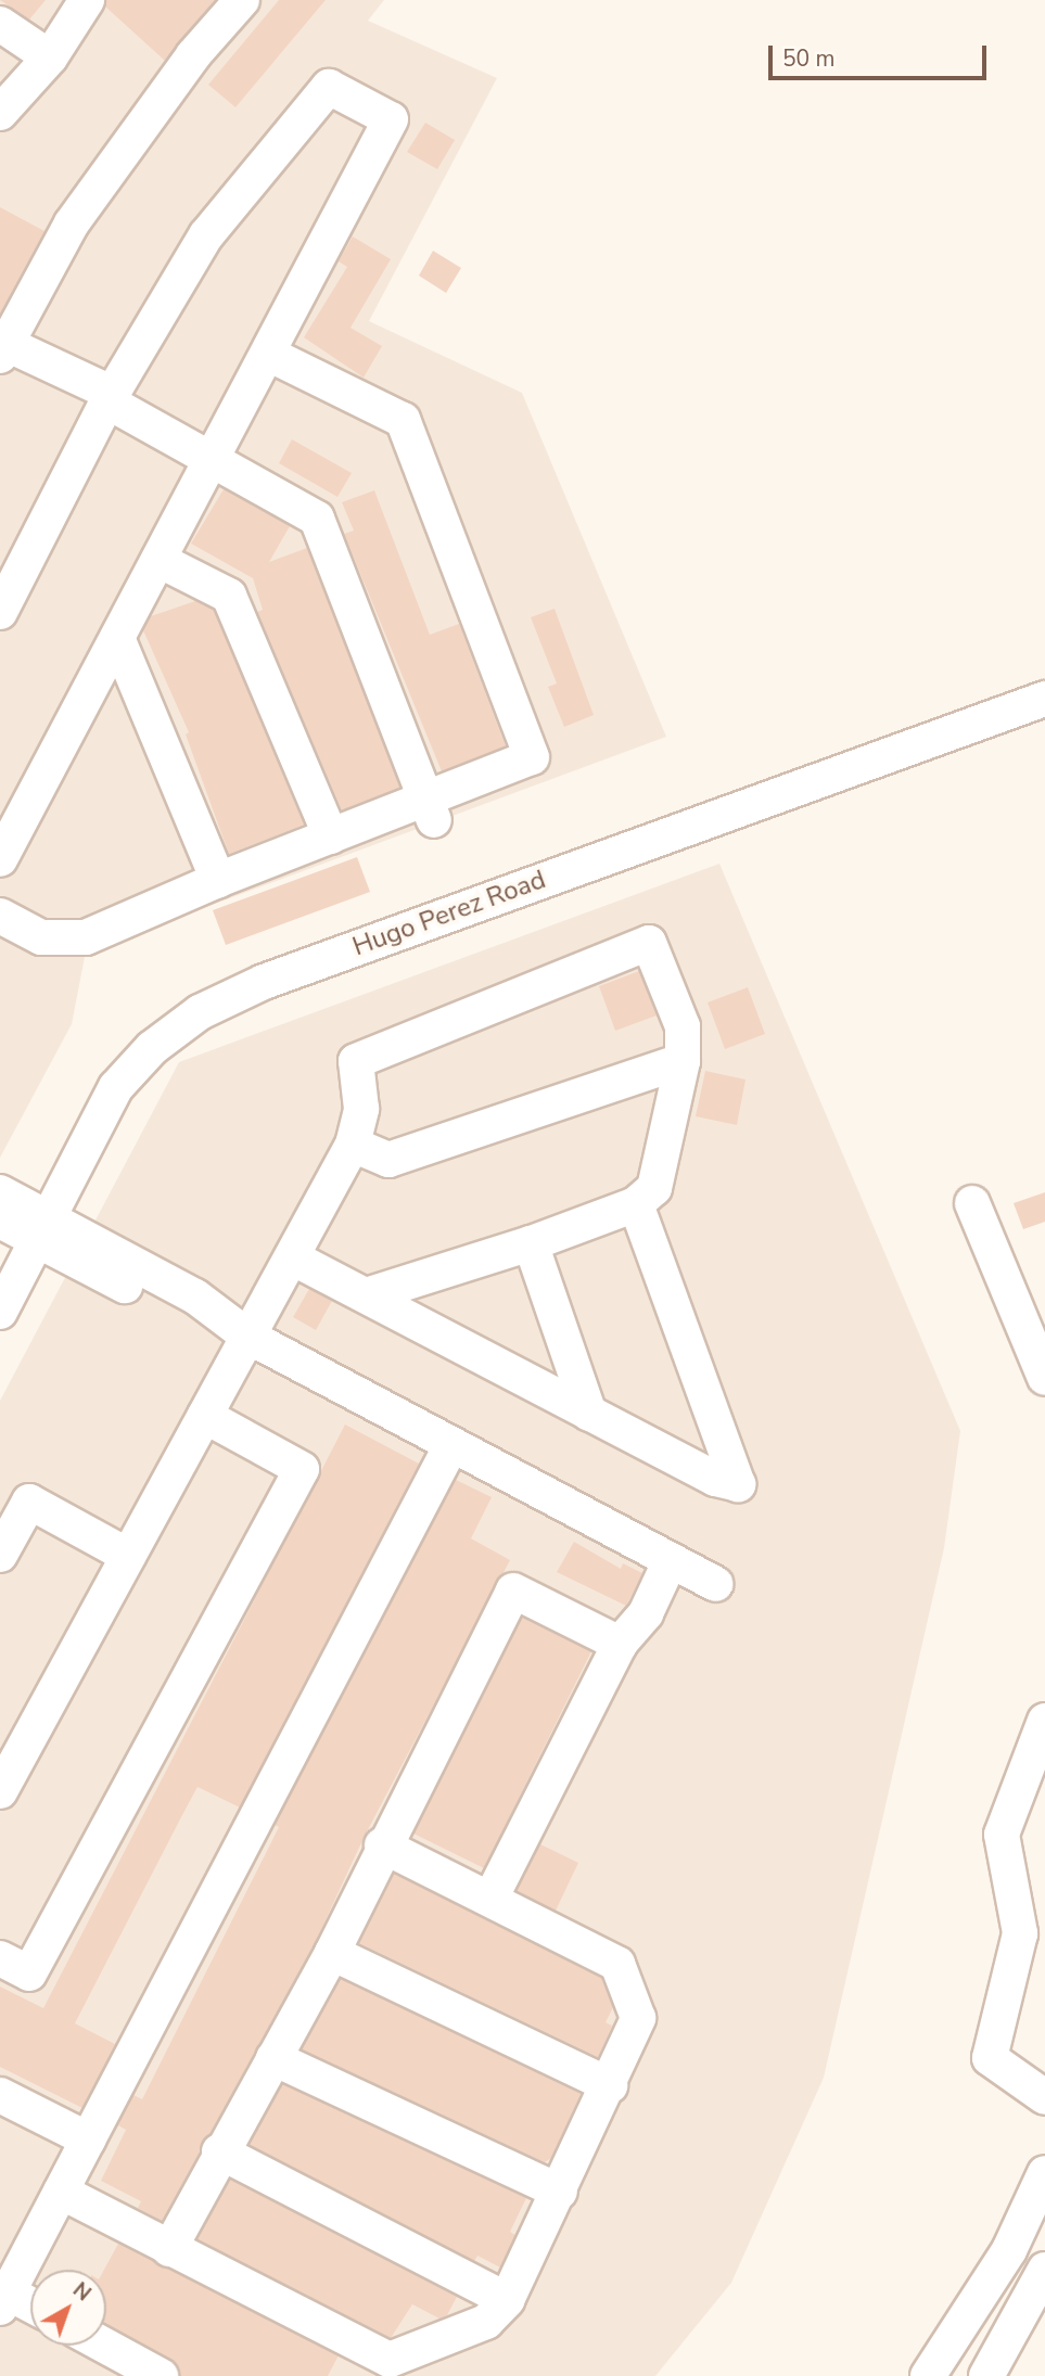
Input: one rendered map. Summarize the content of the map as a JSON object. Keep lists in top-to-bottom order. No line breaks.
{"streets":{"street":["Hugo Perez Road"]},"scale_bar":"50 m","north":"top right"}
